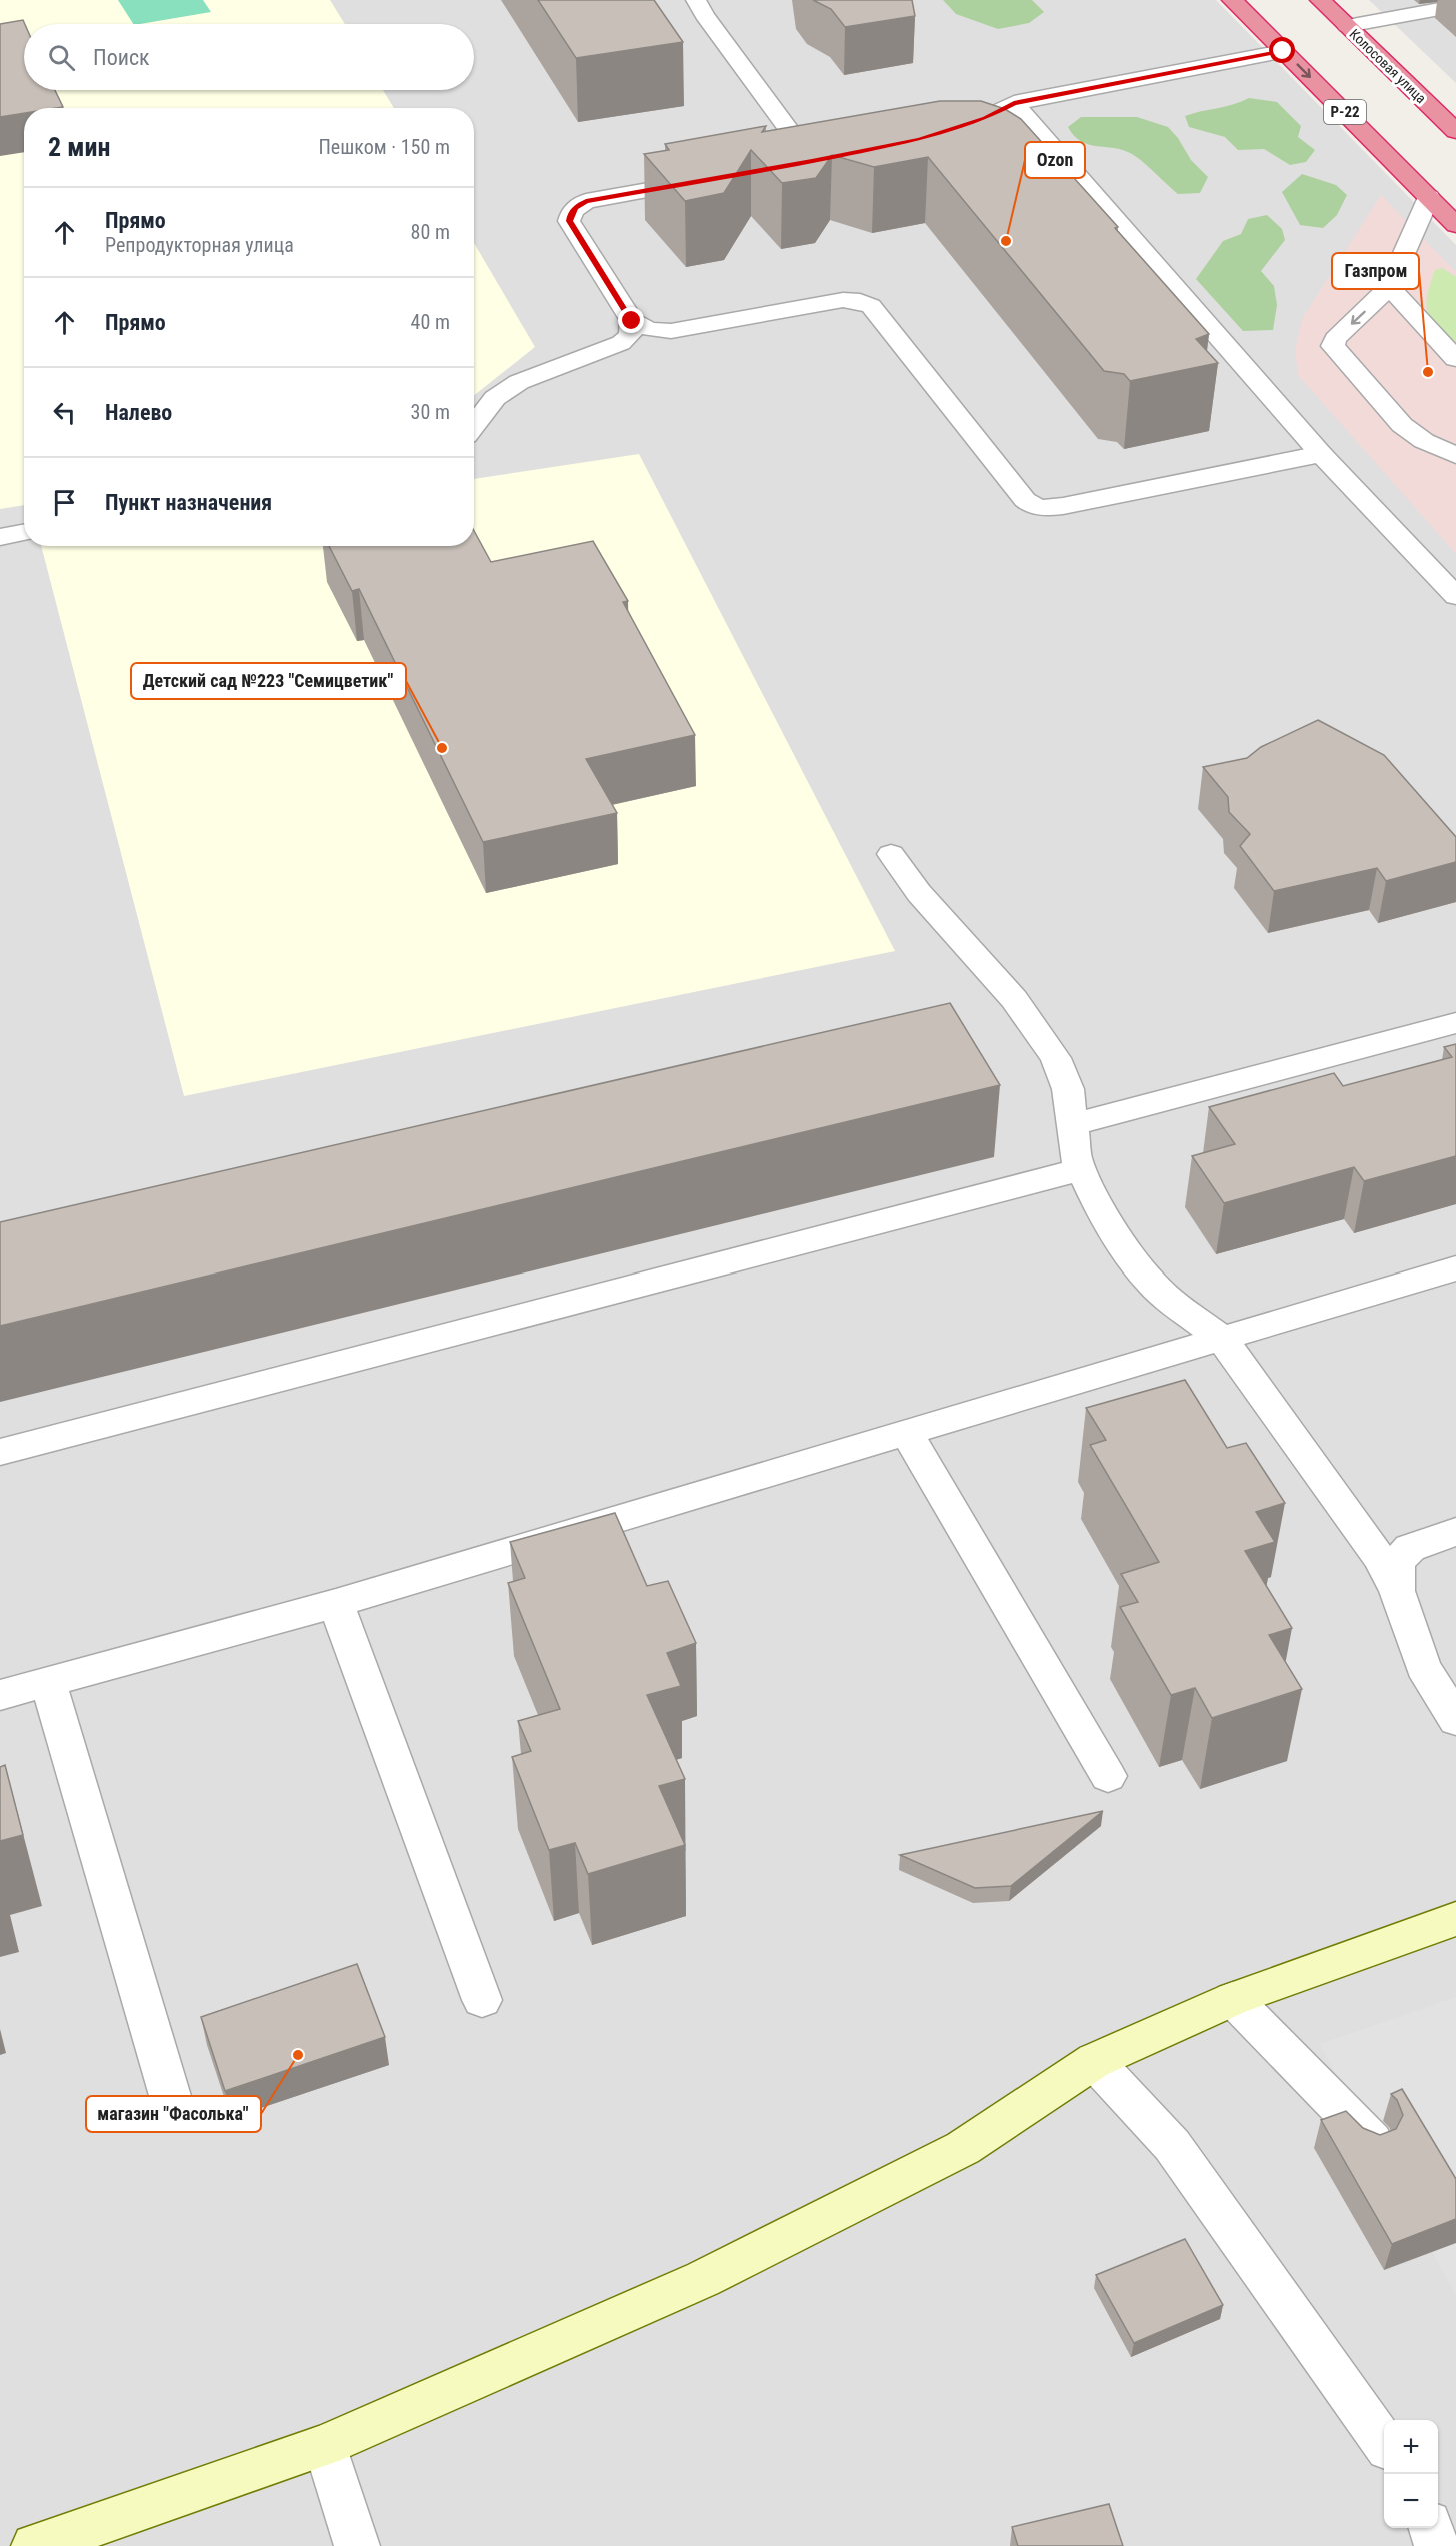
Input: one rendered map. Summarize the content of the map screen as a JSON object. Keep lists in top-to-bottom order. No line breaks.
{"streets":{"highway":["Колосовая улица","Р-22"]},"places":["Ozon","Газпром","Детский сад №223 \"Семицветик\"","магазин \"Фасолька\""],"page":{"search":"Поиск","heading":["2 мин","Пешком · 150 m"],"list":[["Прямо","Репродукторная улица","80 m"],["Прямо","40 m"],["Налево","30 m"],"Пункт назначения"],"map_buttons":["+","−"]}}
